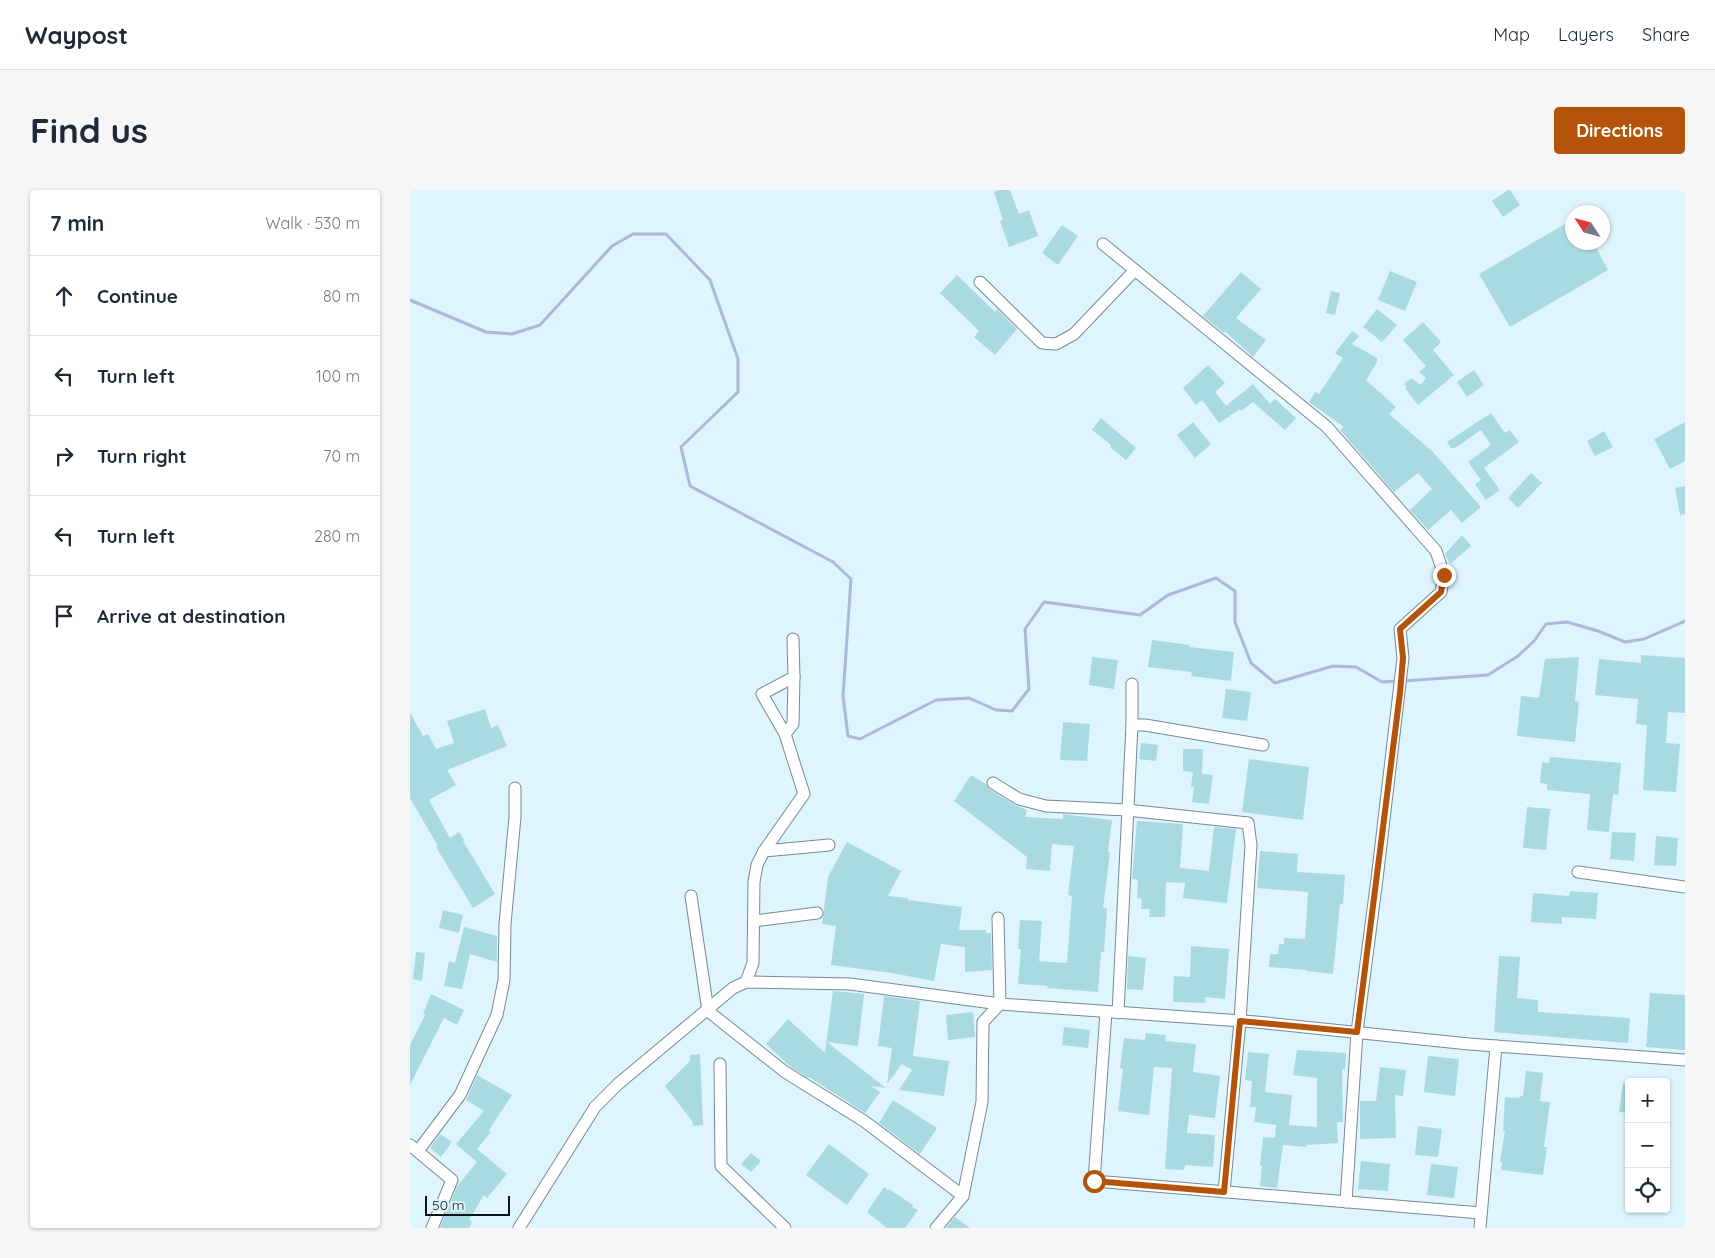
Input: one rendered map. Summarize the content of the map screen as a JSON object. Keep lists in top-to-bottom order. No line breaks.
{"scale_bar":"50 m","north":"top left","page":{"header":"Waypost","nav":["Map","Layers","Share"],"buttons":"Directions","title":"Find us","heading":["7 min","Walk · 530 m"],"list":[["Continue","80 m"],["Turn left","100 m"],["Turn right","70 m"],["Turn left","280 m"],"Arrive at destination"],"map_buttons":["+","−"],"scale":"50 m"}}
